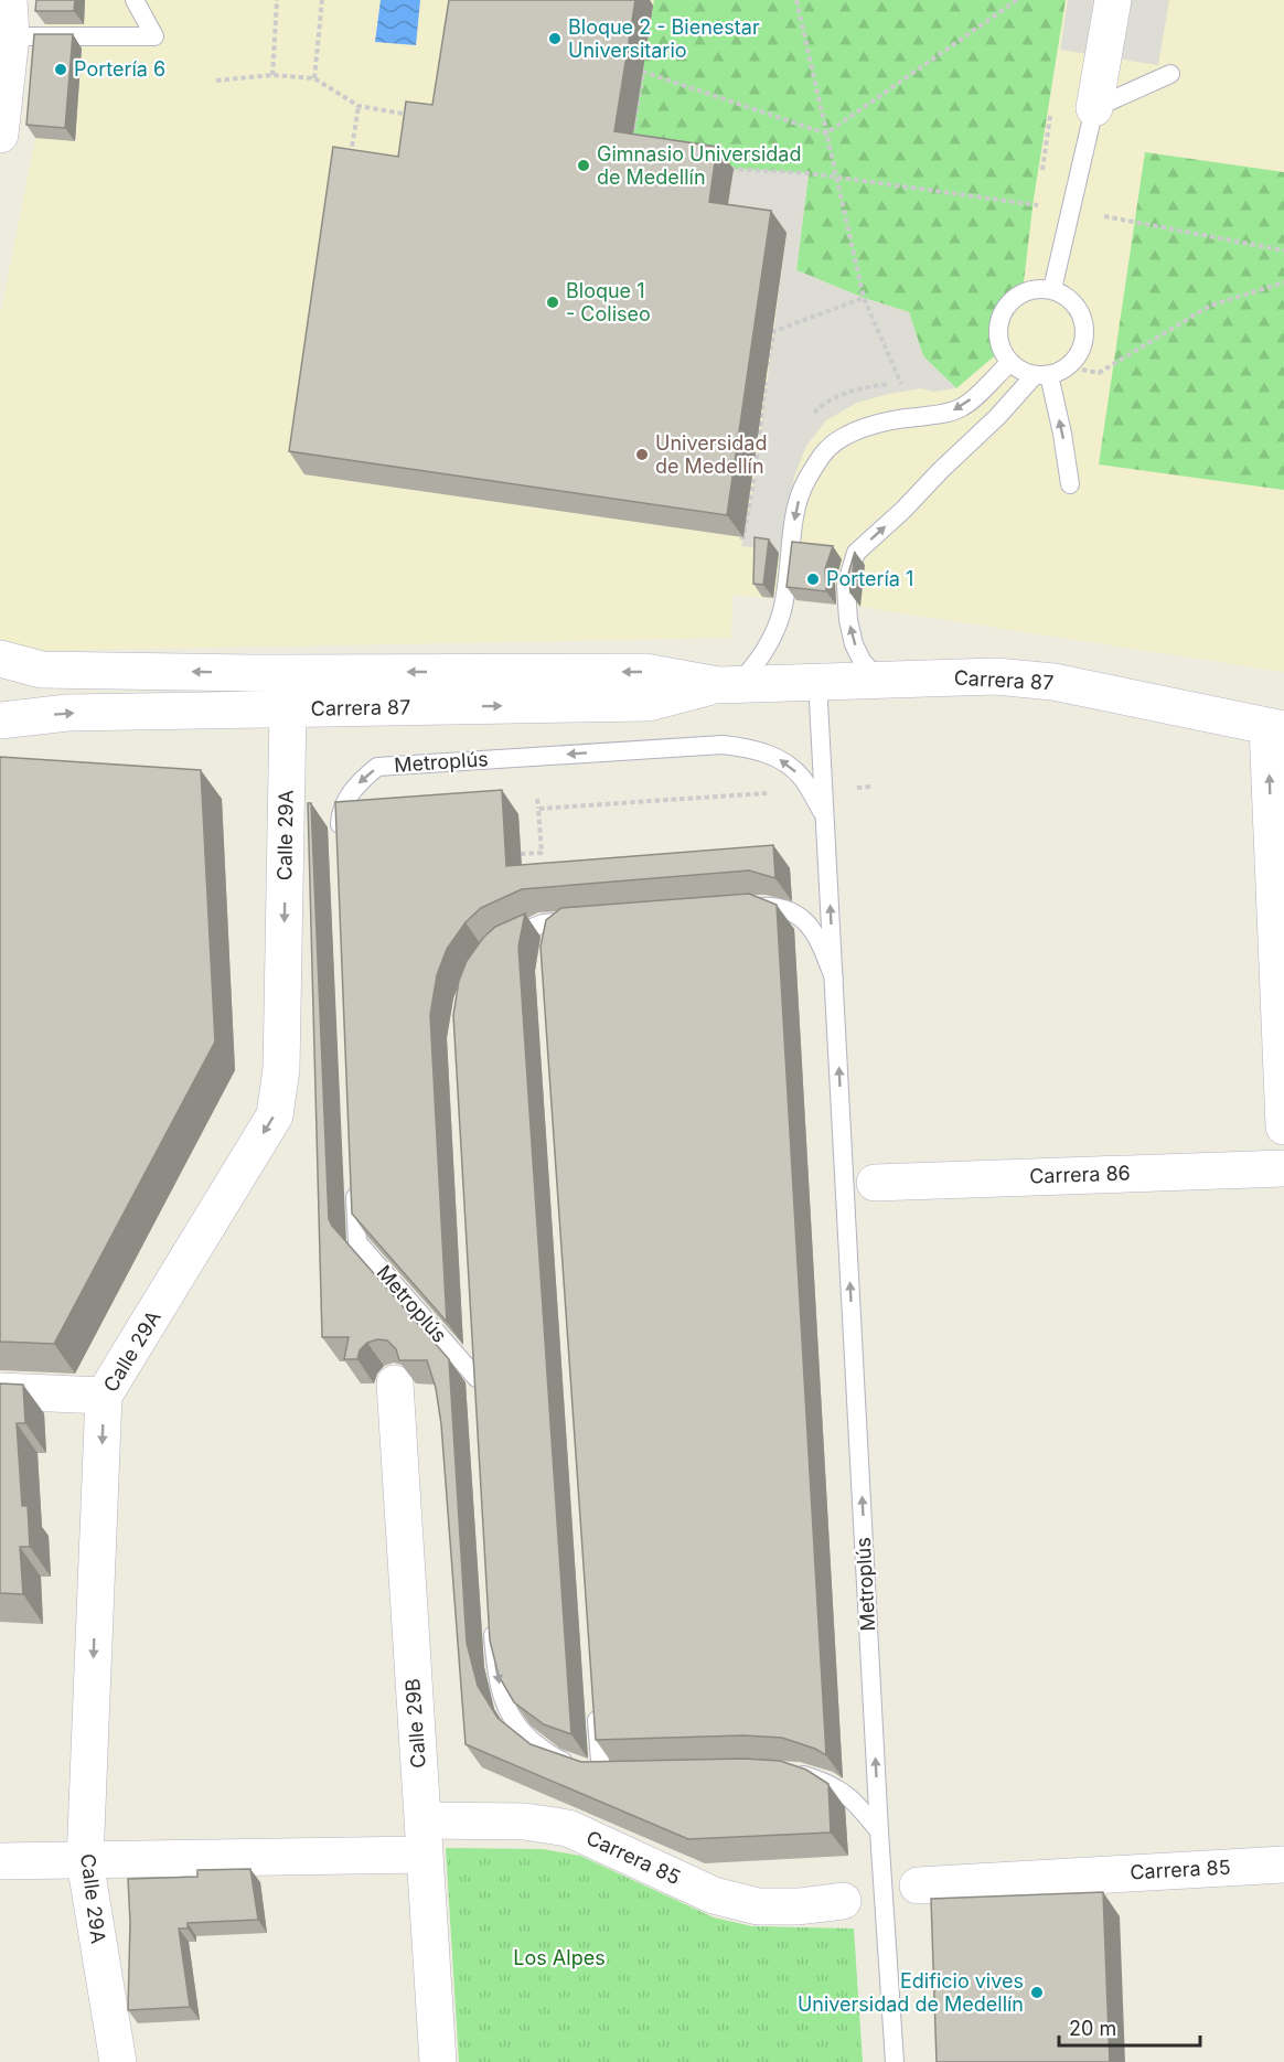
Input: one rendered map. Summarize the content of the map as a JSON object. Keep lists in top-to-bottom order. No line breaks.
{"streets":{"street":["Carrera 87","Calle 29A","Carrera 86","Calle 29B","Carrera 85"],"lane":["Metroplús"]},"crossings":[["Carrera 87","Metroplús"],["Carrera 87","Calle 29A"],["Calle 29A","Carrera 85"],["Calle 29B","Carrera 85"]],"one_way":["Calle 29A"],"parks":["Los Alpes"],"places":["Bloque 2 - Bienestar Universitario","Portería 6","Gimnasio Universidad de Medellín","Bloque 1 - Coliseo","Universidad de Medellín","Portería 1","Edificio vives Universidad de Medellín"],"scale_bar":"20 m"}
